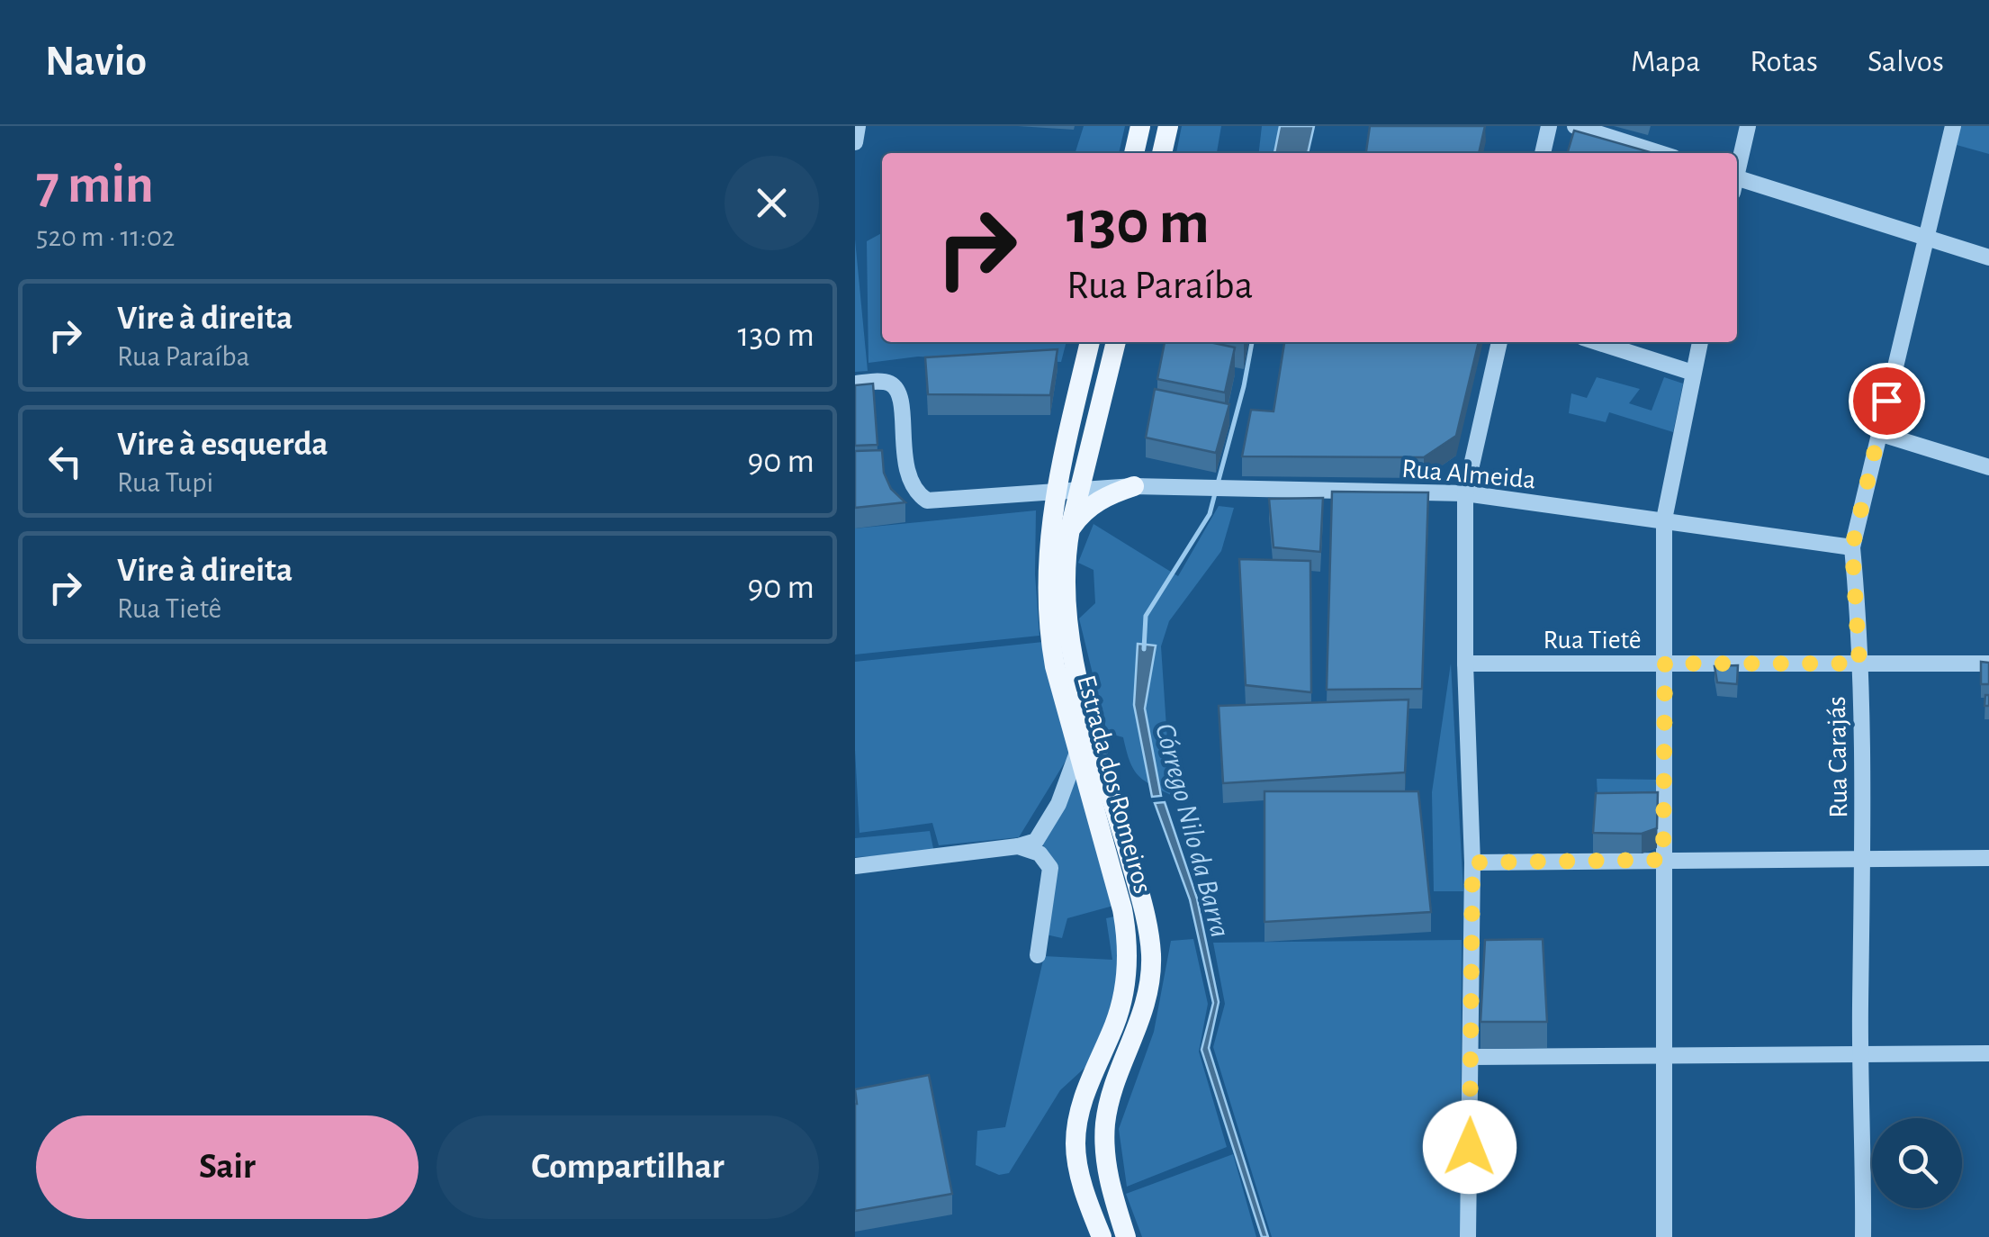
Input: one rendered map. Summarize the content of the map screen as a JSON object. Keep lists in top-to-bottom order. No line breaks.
{"streets":{"main road":["Estrada dos Romeiros"],"street":["Rua Almeida","Rua Tietê","Rua Carajás"]},"crossings":[["Rua Almeida","Rua Carajás"],["Rua Almeida","Estrada dos Romeiros"],["Rua Tietê","Rua Carajás"]],"water":["Córrego Nilo da Barra"],"page":{"header":"Navio","nav":["Mapa","Rotas","Salvos"],"heading":["7 min","520 m · 11:02"],"turn":["130 m","Rua Paraíba"],"list":[{"name":"Vire à direita","note":"Rua Paraíba","value":"130 m"},{"name":"Vire à esquerda","note":"Rua Tupi","value":"90 m"},{"name":"Vire à direita","note":"Rua Tietê","value":"90 m"}],"buttons":["Sair","Compartilhar"]}}
